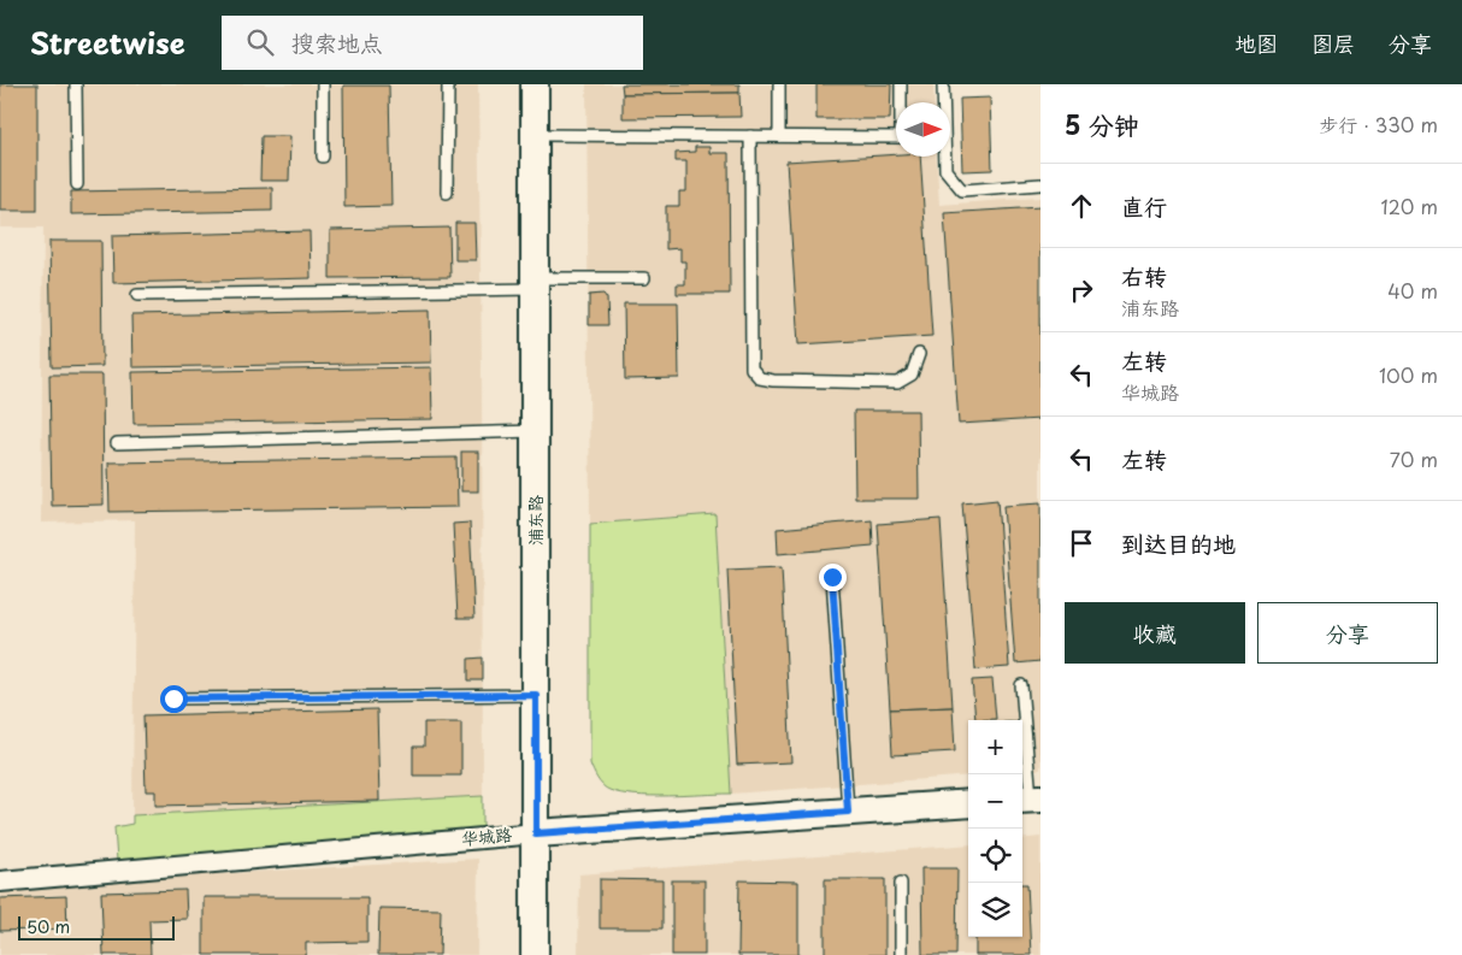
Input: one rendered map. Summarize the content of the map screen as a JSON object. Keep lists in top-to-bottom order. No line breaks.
{"streets":{"street":["浦东路","华城路"]},"crossings":[["浦东路","华城路"]],"scale_bar":"50 m","north":"right","page":{"header":"Streetwise","search":"搜索地点","nav":["地图","图层","分享"],"heading":["5 分钟","步行 · 330 m"],"list":[["直行","120 m"],["右转","浦东路","40 m"],["左转","华城路","100 m"],["左转","70 m"],"到达目的地"],"buttons":["收藏","分享"],"map_buttons":["+","−"],"scale":"50 m"}}
